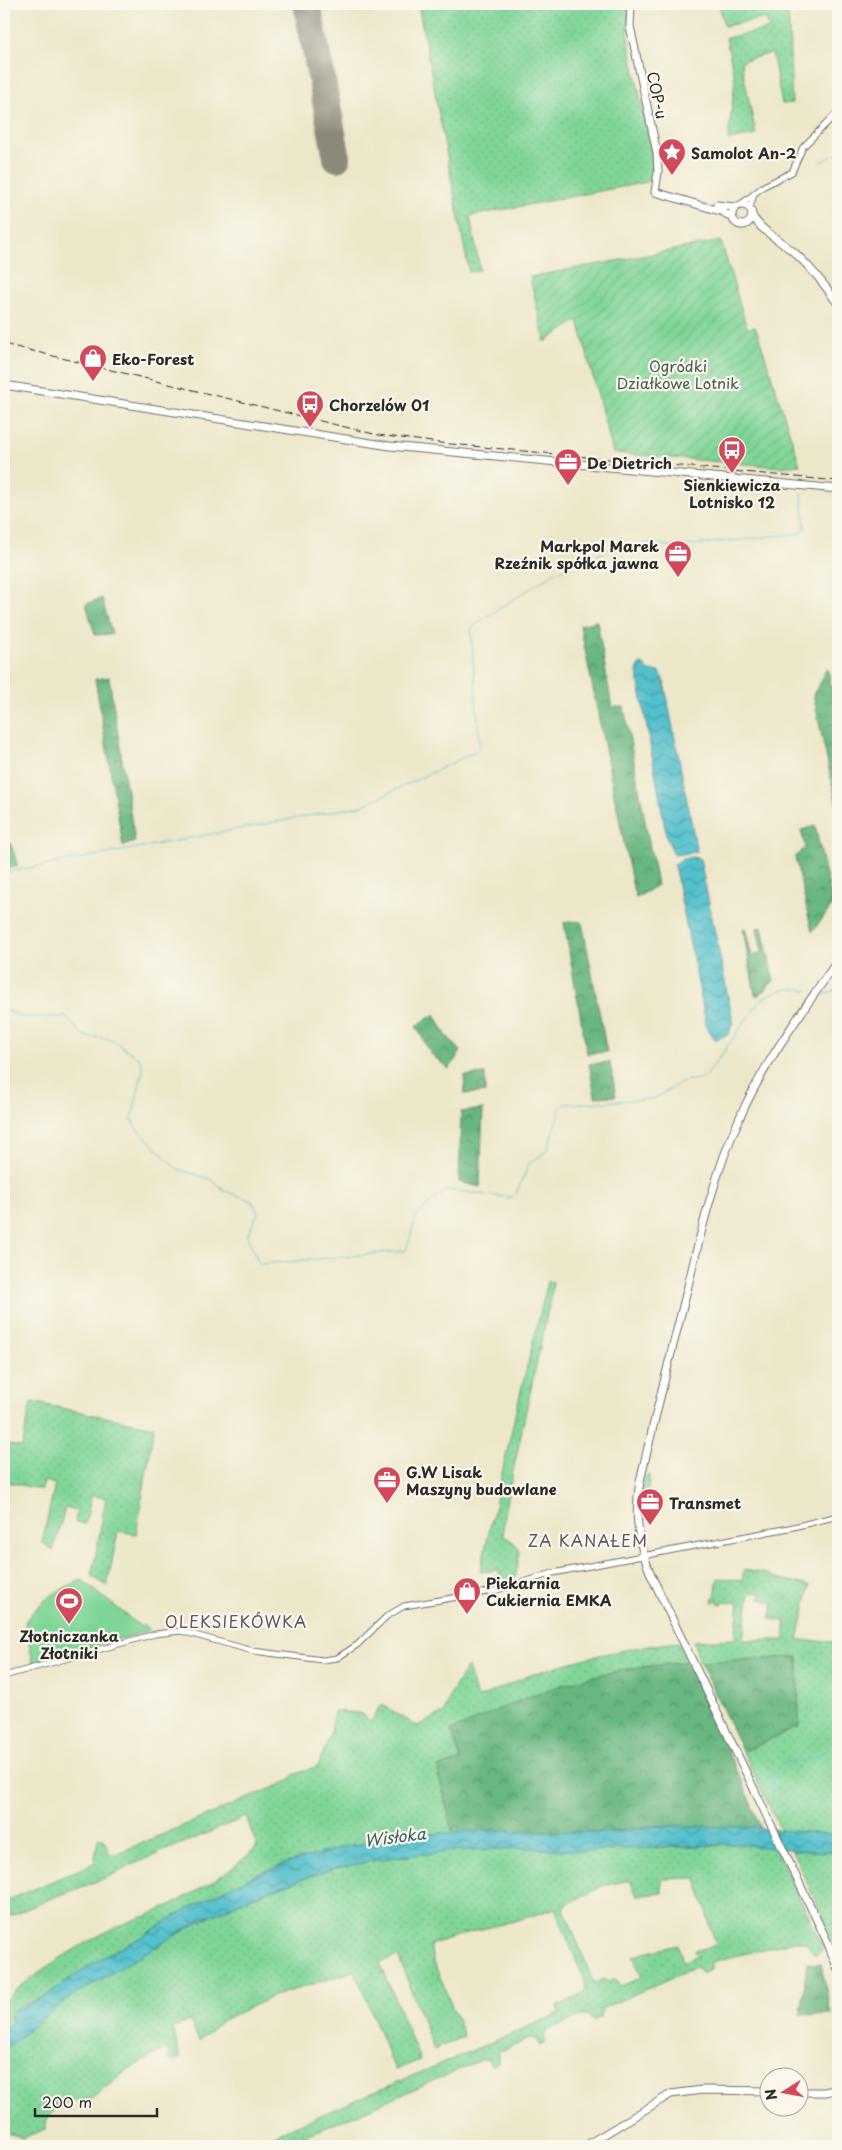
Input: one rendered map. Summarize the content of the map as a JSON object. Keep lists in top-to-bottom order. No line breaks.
{"streets":{"main road":["COP-u"]},"districts":["ZA KANAŁEM","OLEKSIEKÓWKA"],"water":["Wisłoka"],"parks":["Ogródki Działkowe Lotnik"],"places":{"place":["Samolot An-2"],"shop":["Eko-Forest","Piekarnia Cukiernia EMKA"],"bus stop":["Chorzelów 01","Sienkiewicza Lotnisko 12"],"office":["De Dietrich","Markpol Marek Rzeźnik spółka jawna","G.W Lisak Maszyny budowlane","Transmet"],"sports":["Złotniczanka Złotniki"]},"scale_bar":"200 m","north":"left"}
